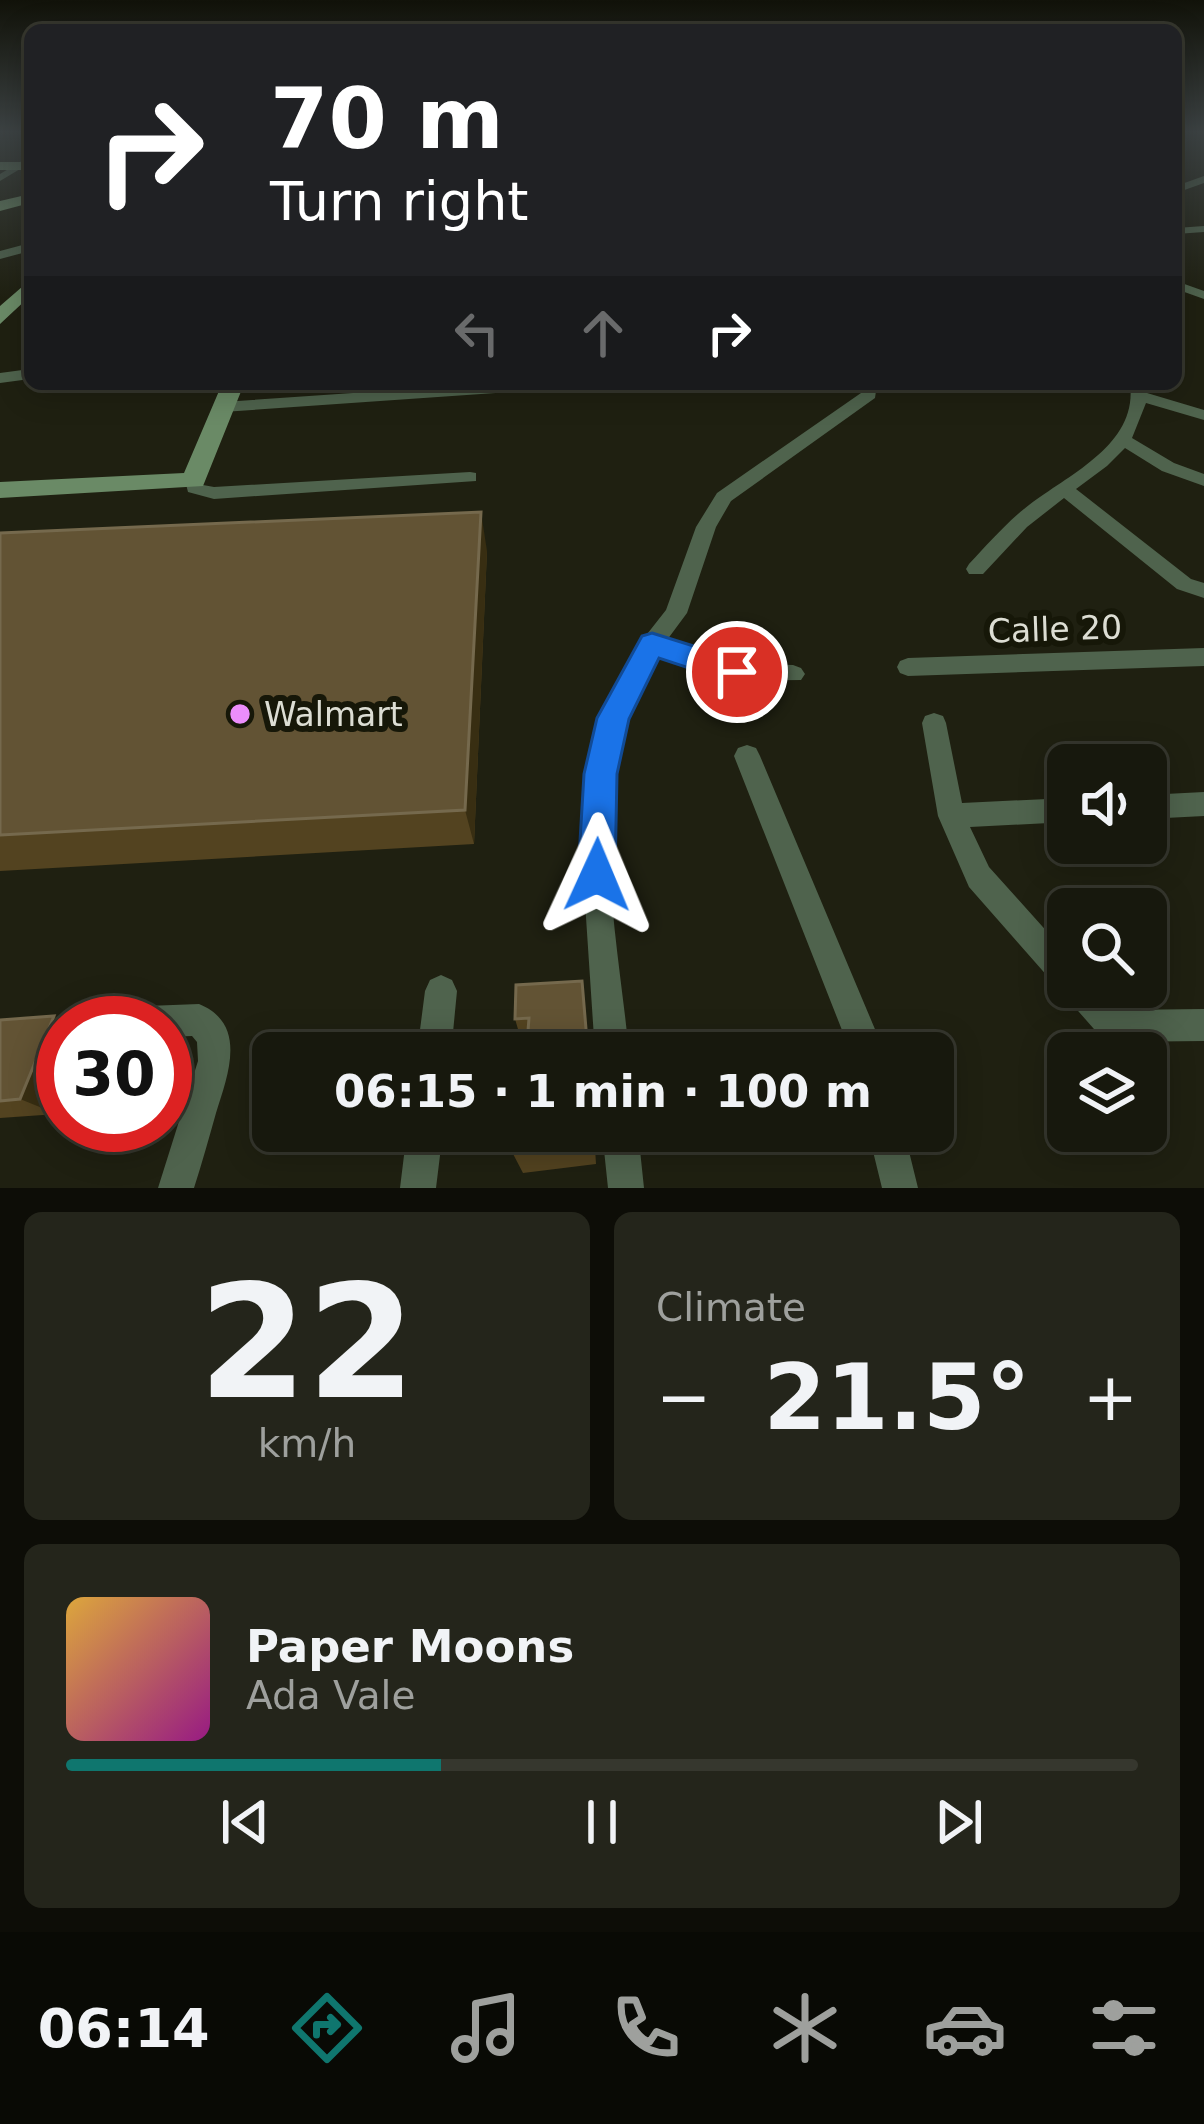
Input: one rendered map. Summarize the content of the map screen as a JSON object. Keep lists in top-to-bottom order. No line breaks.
{"streets":{"street":["Calle 20"]},"places":["Walmart"],"page":{"turn":["70 m","Turn right"],"limit":"30","trip":"06:15 · 1 min · 100 m","tile":[["22","km/h"],"Climate"],"heat":["−","21.5°","+"],"song":["Paper Moons","Ada Vale"],"tabs":"06:14"}}
